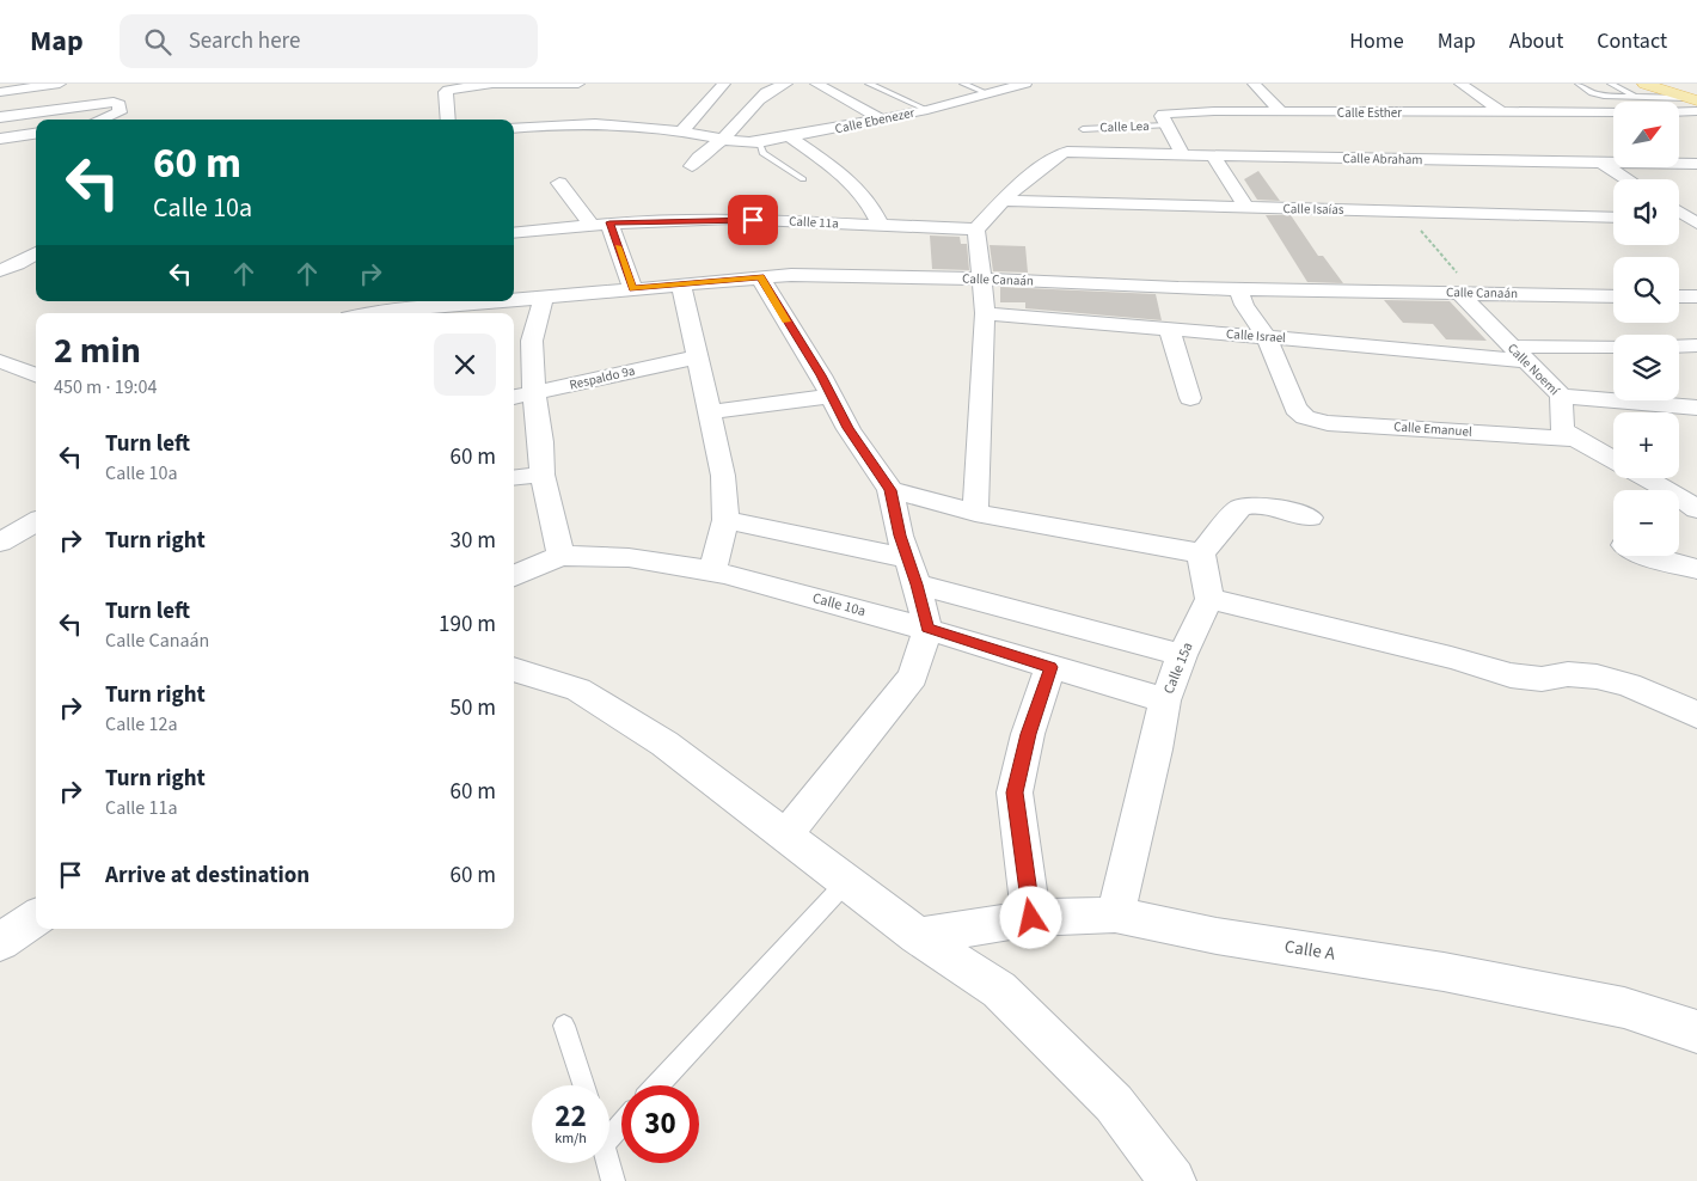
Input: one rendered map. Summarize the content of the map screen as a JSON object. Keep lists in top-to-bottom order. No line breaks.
{"streets":{"street":["Calle Esther","Calle Ebenezer","Calle Abraham","Calle Isaías","Calle 11a","Calle Canaán","Calle Israel","Calle Noemí","Respaldo 9a","Calle Emanuel","Calle 10a","Calle 15a","Calle A"],"lane":["Calle Lea"]},"crossings":[["Calle Esther","Calle Lea"],["Calle Abraham","Calle Isaías"],["Calle Canaán","Calle Noemí"],["Calle Israel","Calle Noemí"],["Calle Israel","Calle Emanuel"],["Calle Noemí","Calle Emanuel"],["Calle 10a","Calle 15a"],["Calle 15a","Calle A"]],"north":"top right","page":{"header":"Map","search":"Search here","nav":["Home","Map","About","Contact"],"map_buttons":["+","−"],"turn":["60 m","Calle 10a"],"heading":["2 min","450 m · 19:04"],"list":[{"name":"Turn left","note":"Calle 10a","value":"60 m"},{"name":"Turn right","value":"30 m"},{"name":"Turn left","note":"Calle Canaán","value":"190 m"},{"name":"Turn right","note":"Calle 12a","value":"50 m"},{"name":"Turn right","note":"Calle 11a","value":"60 m"},{"name":"Arrive at destination","value":"60 m"}],"speed":"22 km/h","limit":"30"}}
